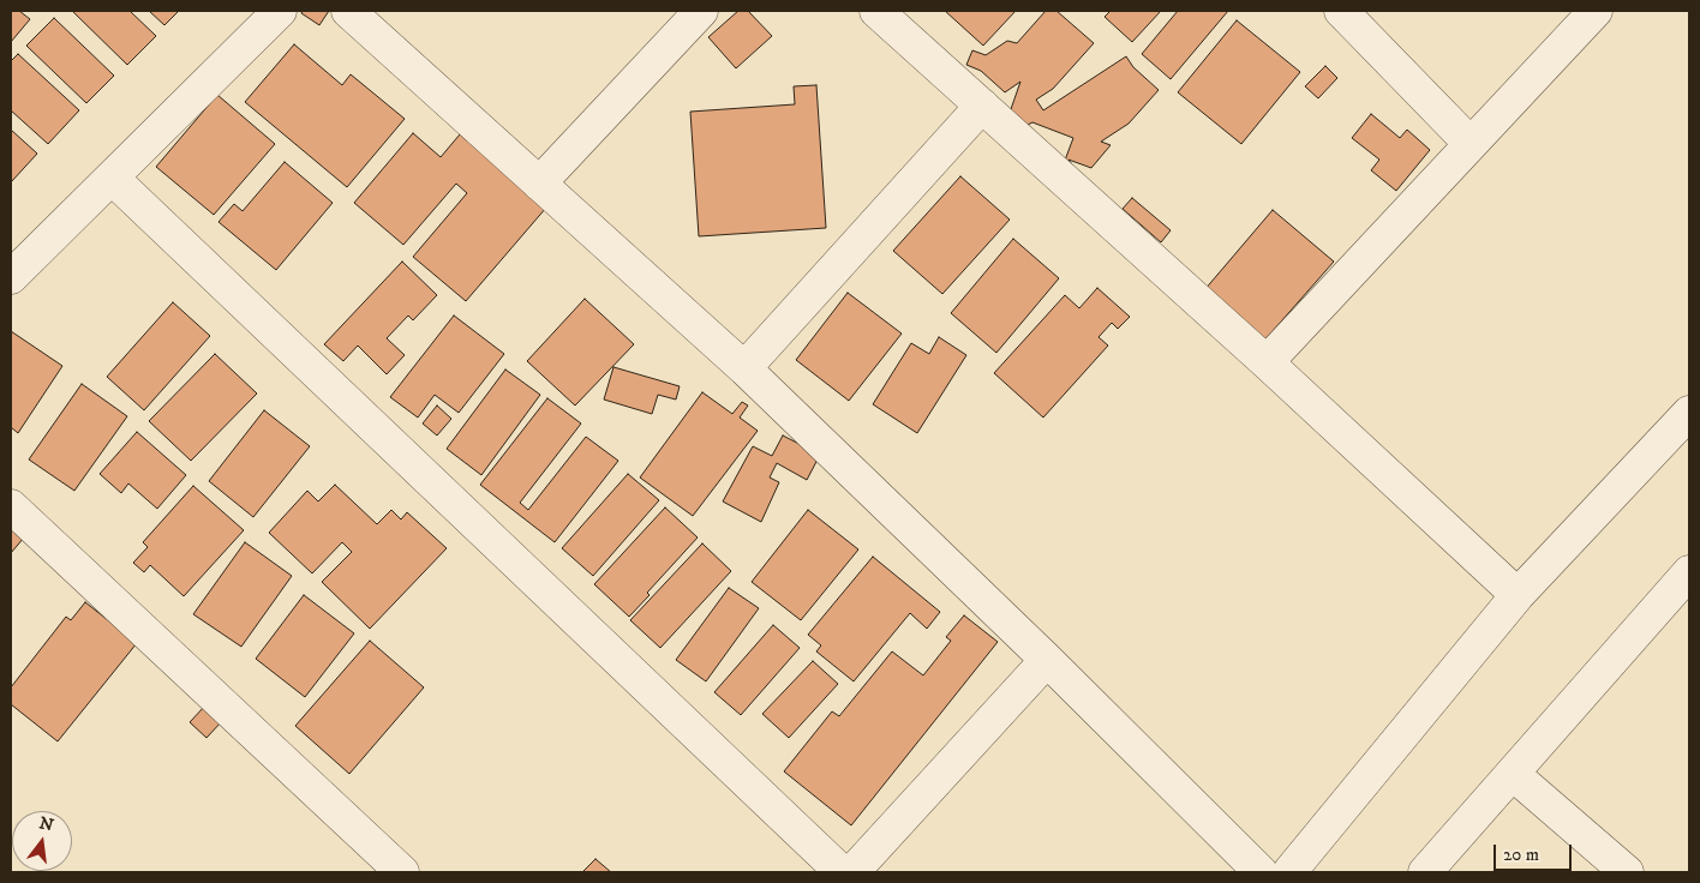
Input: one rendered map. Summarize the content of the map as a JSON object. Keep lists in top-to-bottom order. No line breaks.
{"scale_bar":"20 m","north":"top"}
